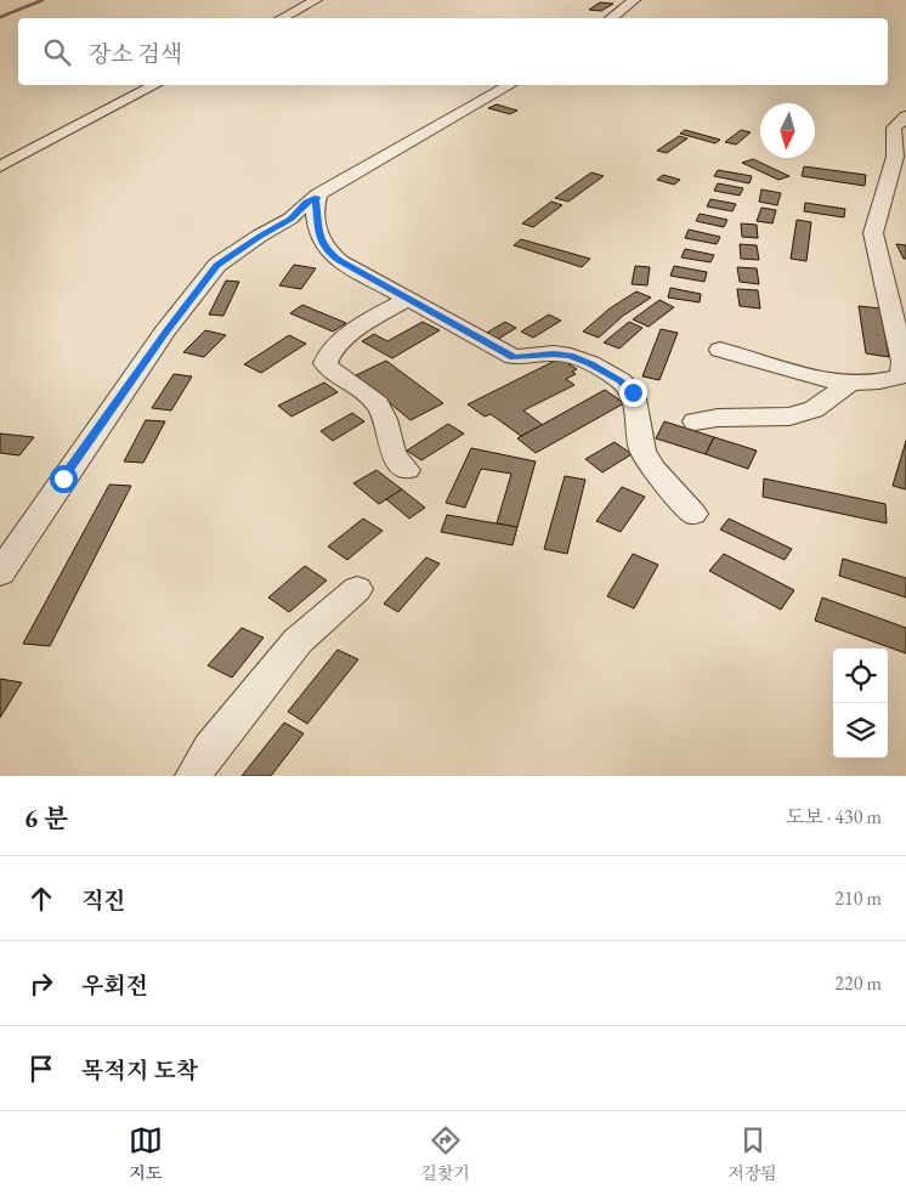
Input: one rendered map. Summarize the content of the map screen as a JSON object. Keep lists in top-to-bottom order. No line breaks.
{"north":"bottom","page":{"search":"장소 검색","heading":["6 분","도보 · 430 m"],"list":[["직진","210 m"],["우회전","220 m"],"목적지 도착"],"nav":["지도","길찾기","저장됨"]}}
